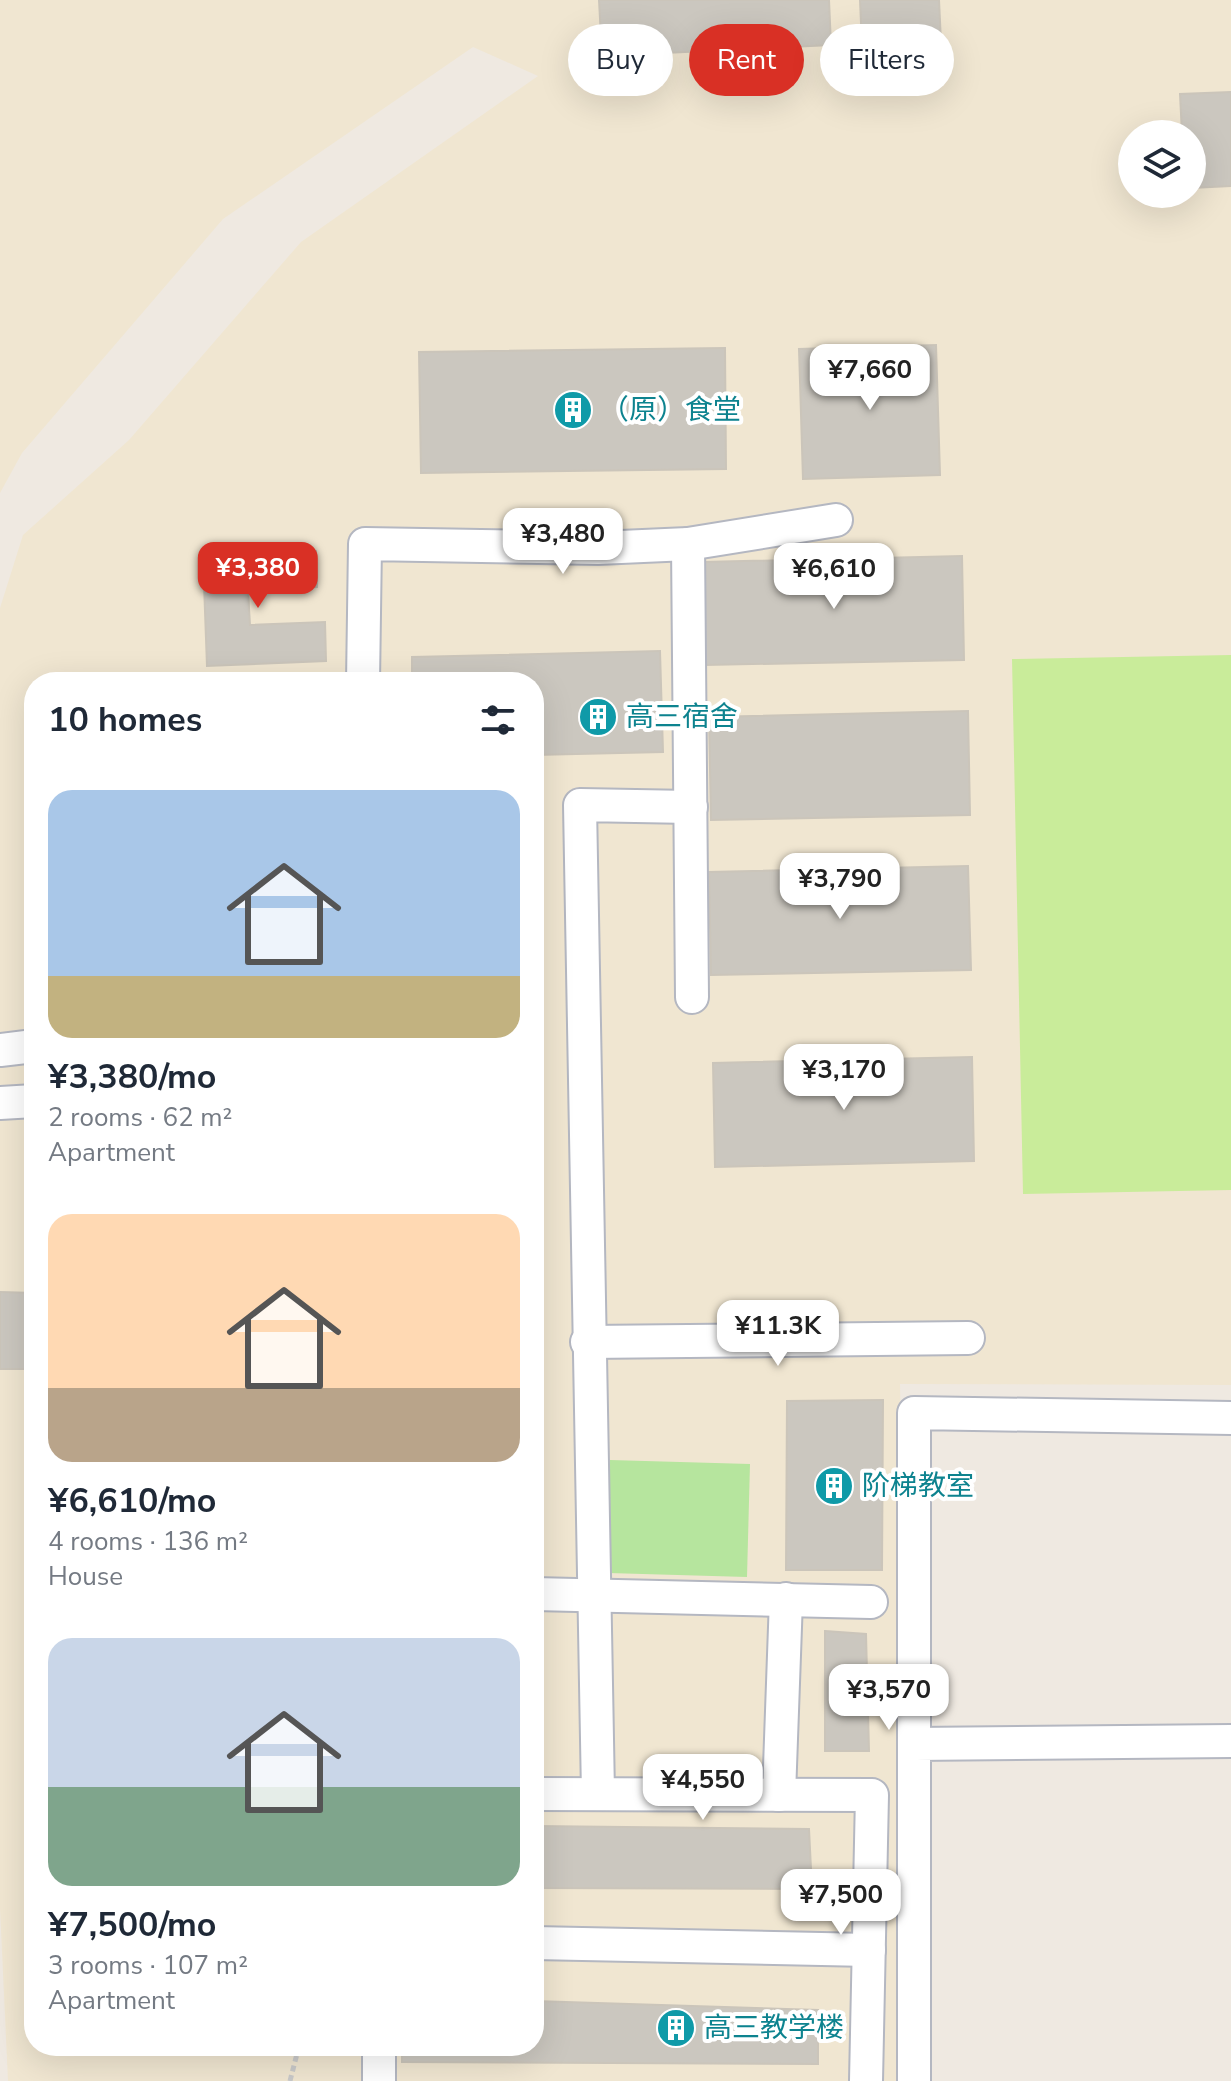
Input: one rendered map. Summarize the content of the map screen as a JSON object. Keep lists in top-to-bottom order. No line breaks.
{"places":{"building":["（原）食堂","高三宿舍","阶梯教室","高三教学楼"]},"page":{"chip":["Buy","Rent","Filters"],"price":["¥7,660","¥3,480","¥3,380","¥6,610","¥3,790","¥3,170","¥11.3K","¥3,570","¥4,550","¥7,500"],"heading":"10 homes","list":[{"name":"¥3,380/mo","note":"2 rooms · 62 m² · Apartment"},{"name":"¥6,610/mo","note":"4 rooms · 136 m² · House"},{"name":"¥7,500/mo","note":"3 rooms · 107 m² · Apartment"}]}}
